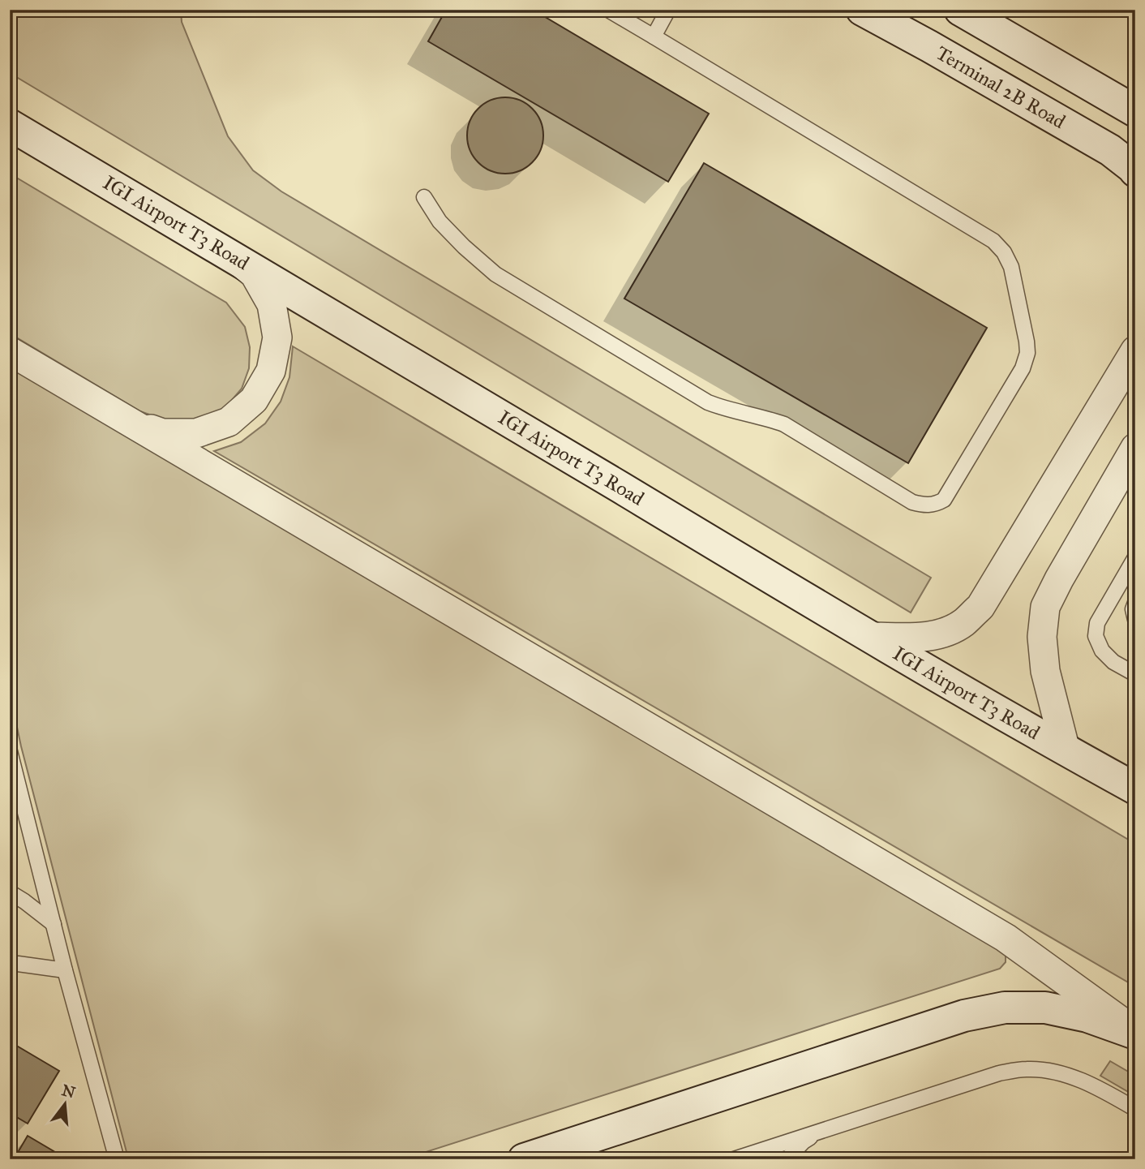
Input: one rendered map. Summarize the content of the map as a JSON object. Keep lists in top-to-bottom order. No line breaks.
{"streets":{"main road":["Terminal 2B Road","IGI Airport T3 Road"]},"north":"top"}
